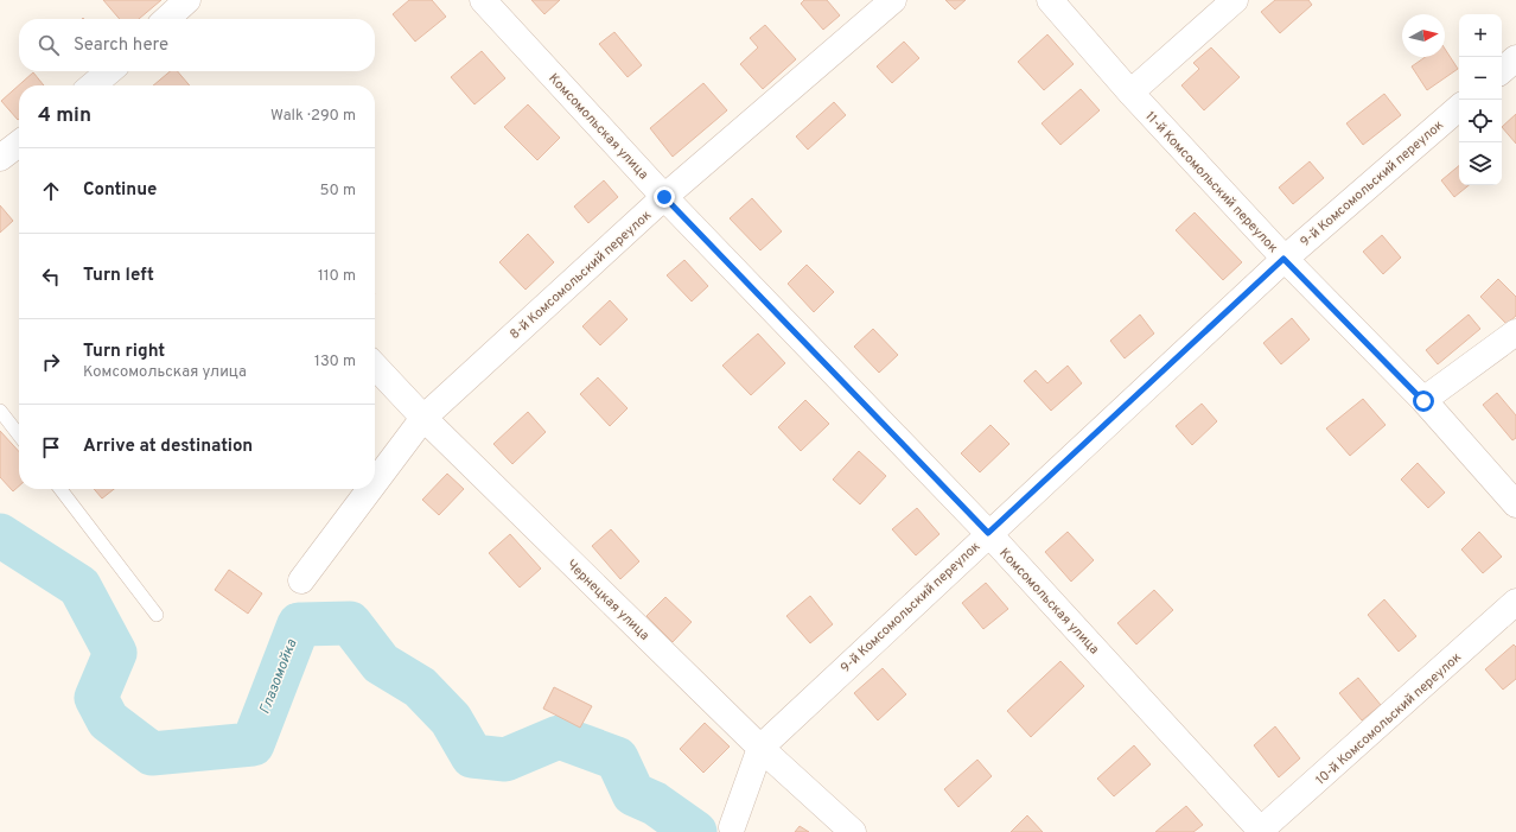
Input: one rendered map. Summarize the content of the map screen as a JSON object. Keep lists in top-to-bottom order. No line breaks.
{"streets":{"street":["Комсомольская улица","11-й Комсомольский переулок","9-й Комсомольский переулок","8-й Комсомольский переулок","Чернецкая улица","10-й Комсомольский переулок"]},"crossings":[["Комсомольская улица","9-й Комсомольский переулок"],["Комсомольская улица","8-й Комсомольский переулок"],["Комсомольская улица","10-й Комсомольский переулок"],["11-й Комсомольский переулок","9-й Комсомольский переулок"],["9-й Комсомольский переулок","Чернецкая улица"],["8-й Комсомольский переулок","Чернецкая улица"]],"water":["Глазомойка"],"north":"right","page":{"map_buttons":["+","−"],"search":"Search here","heading":["4 min","Walk · 290 m"],"list":[["Continue","50 m"],["Turn left","110 m"],["Turn right","Комсомольская улица","130 m"],"Arrive at destination"]}}
